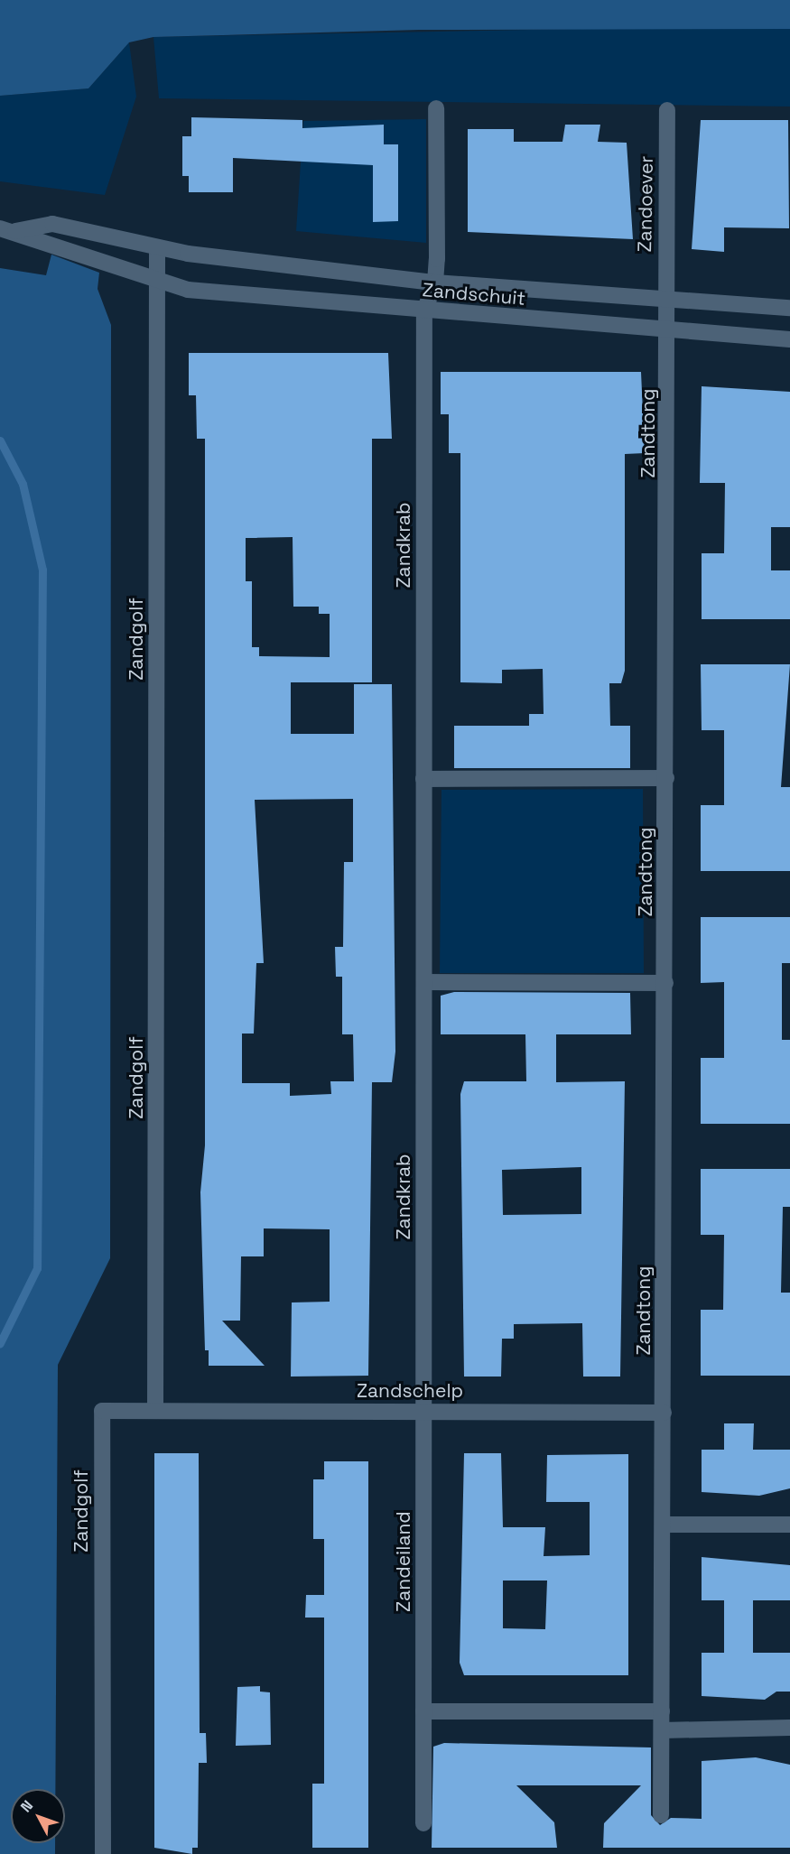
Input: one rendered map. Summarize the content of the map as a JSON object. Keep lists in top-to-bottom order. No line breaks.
{"streets":{"street":["Zandoever","Zandschuit","Zandtong","Zandkrab","Zandgolf","Zandschelp","Zandeiland"]},"crossings":[["Zandoever","Zandschuit"],["Zandoever","Zandtong"],["Zandschuit","Zandtong"],["Zandschuit","Zandkrab"],["Zandschuit","Zandgolf"],["Zandtong","Zandschelp"],["Zandkrab","Zandschelp"],["Zandkrab","Zandeiland"],["Zandgolf","Zandschelp"],["Zandschelp","Zandeiland"]],"north":"top left"}
